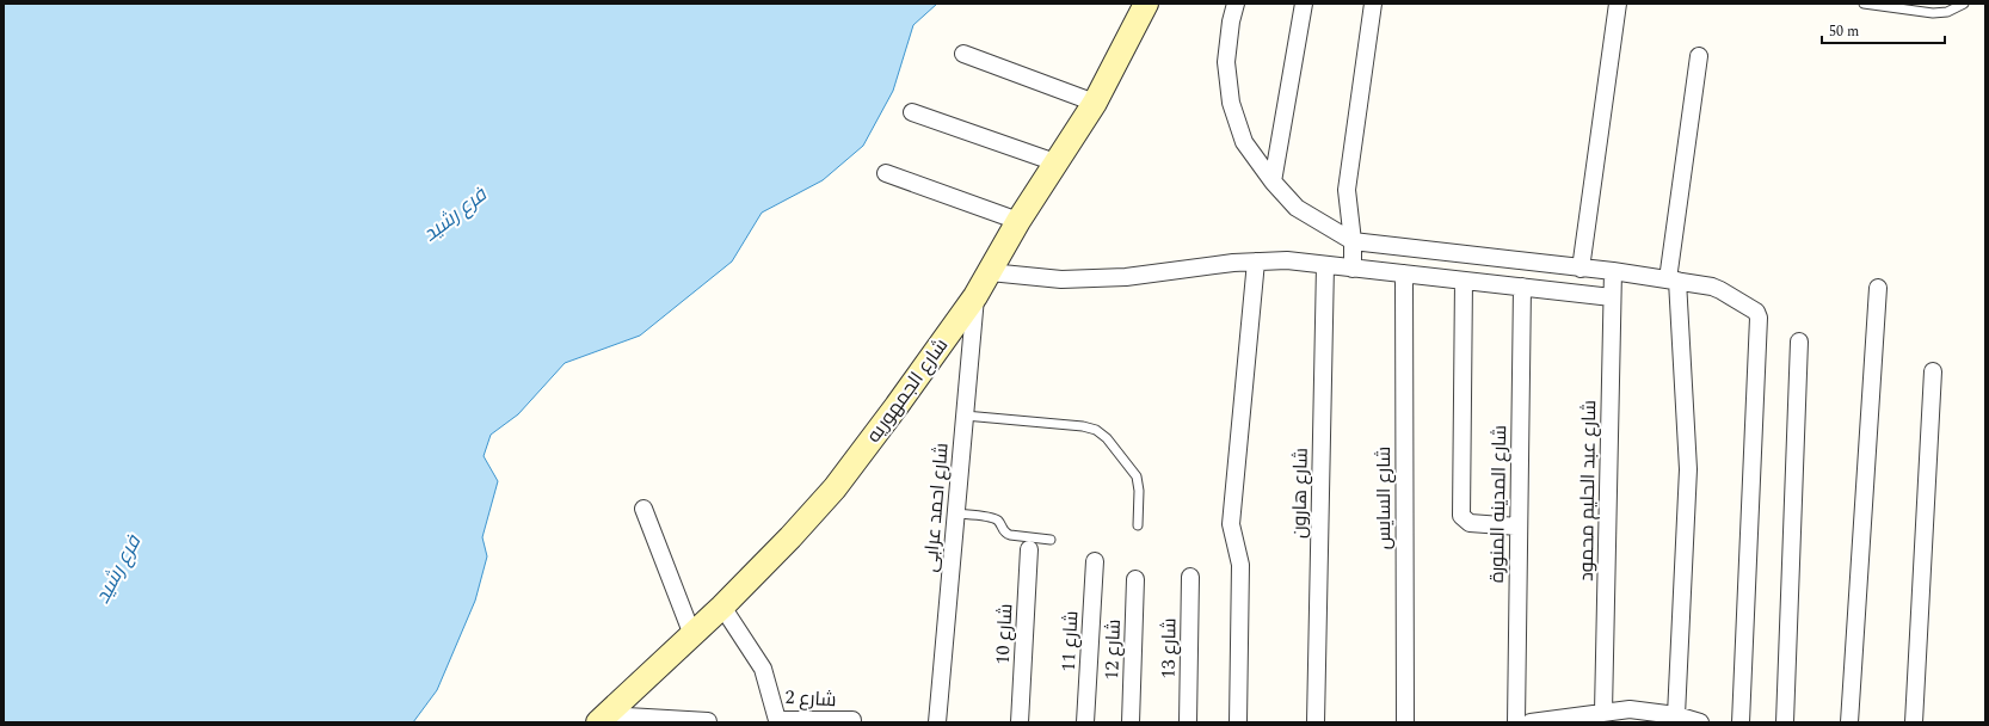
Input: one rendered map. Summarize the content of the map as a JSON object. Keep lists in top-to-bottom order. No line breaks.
{"streets":{"street":["شارع الجمهوريه","شارع عبد الحليم محمود","شارع هارون","شارع السايس","شارع المدينه المنورة","شارع احمد عرابى","شارع 10","شارع 11","شارع 13","شارع 12","شارع 2"]},"crossings":[["شارع الجمهوريه","شارع احمد عرابى"],["شارع الجمهوريه","شارع 2"]],"water":["فرع رشيد"],"scale_bar":"50 m"}
